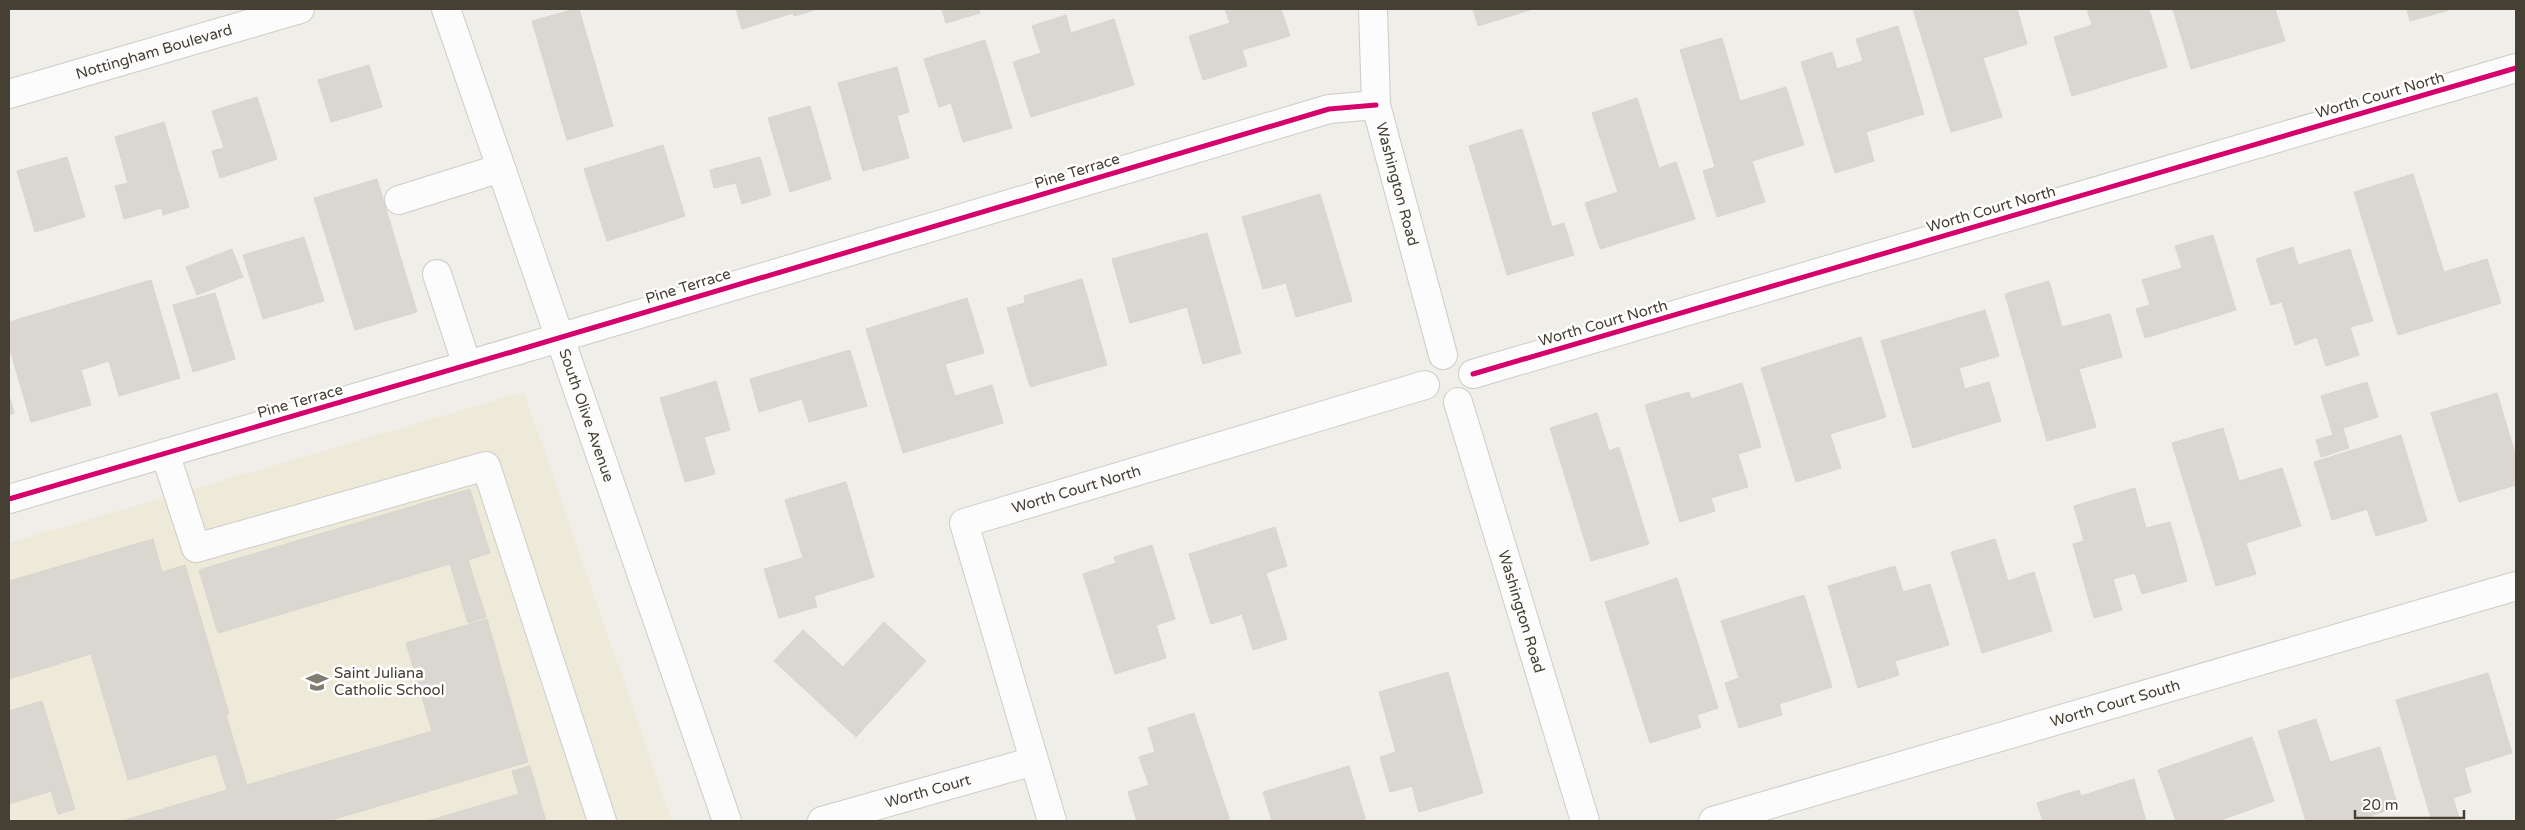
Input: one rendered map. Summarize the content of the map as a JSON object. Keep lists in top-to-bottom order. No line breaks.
{"streets":{"street":["Nottingham Boulevard","Worth Court North","Pine Terrace","Washington Road","South Olive Avenue","Worth Court South","Worth Court"]},"crossings":[["Worth Court North","Washington Road"],["Worth Court North","Worth Court"],["Pine Terrace","Washington Road"],["Pine Terrace","South Olive Avenue"]],"places":{"school or university":["Saint Juliana Catholic School"]},"scale_bar":"20 m"}
